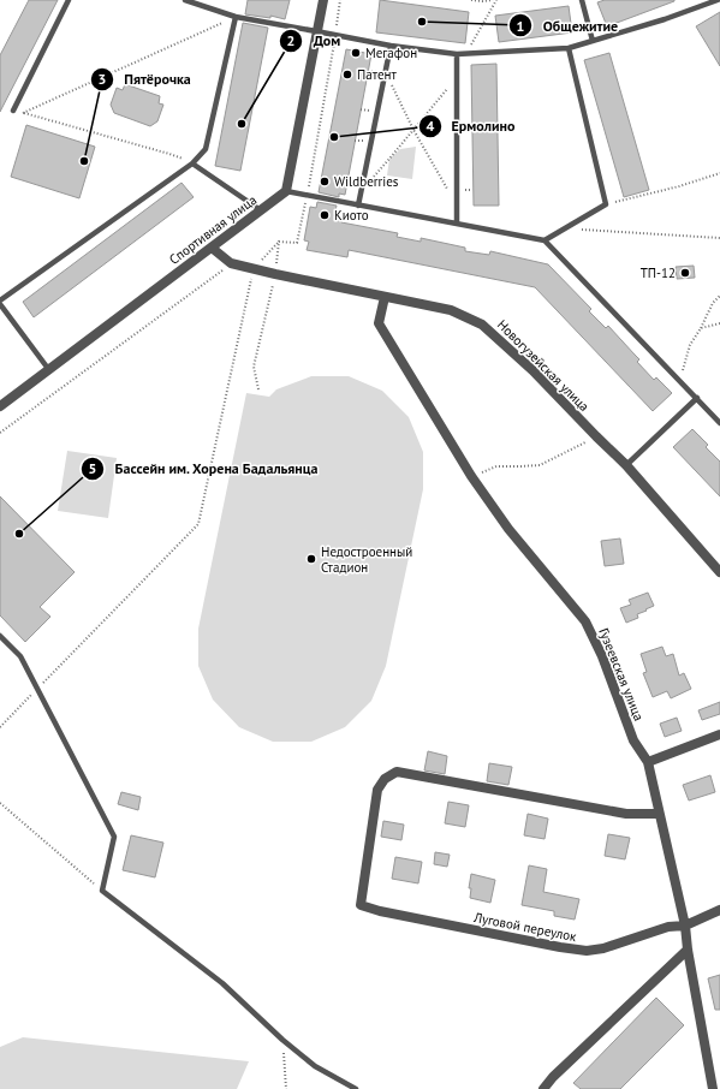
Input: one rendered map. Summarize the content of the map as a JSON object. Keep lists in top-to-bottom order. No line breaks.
{"streets":{"street":["Спортивная улица","Новогузейская улица","Гузеевская улица","Луговой переулок"]},"crossings":[["Спортивная улица","Новогузейская улица"],["Новогузейская улица","Гузеевская улица"],["Гузеевская улица","Луговой переулок"]],"places":["Общежитие","Мегафон","Патент","Дом","Ермолино","Пятёрочка","Wildberries","Киото","ТП-12","Бассейн им. Хорена Бадальянца","Недостроенный Стадион"]}
